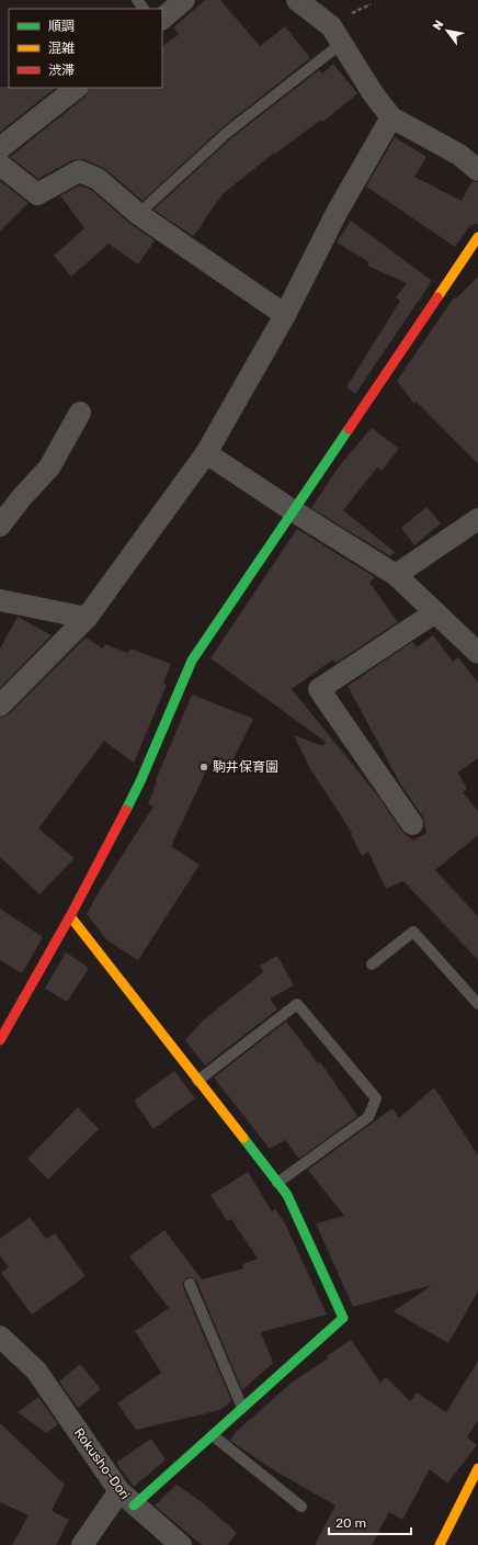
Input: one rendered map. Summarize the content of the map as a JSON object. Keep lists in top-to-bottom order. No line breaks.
{"streets":{"street":["Rokusho-Dori"]},"places":["駒井保育園"],"legend":["順調","混雑","渋滞"],"scale_bar":"20 m","north":"top left"}
